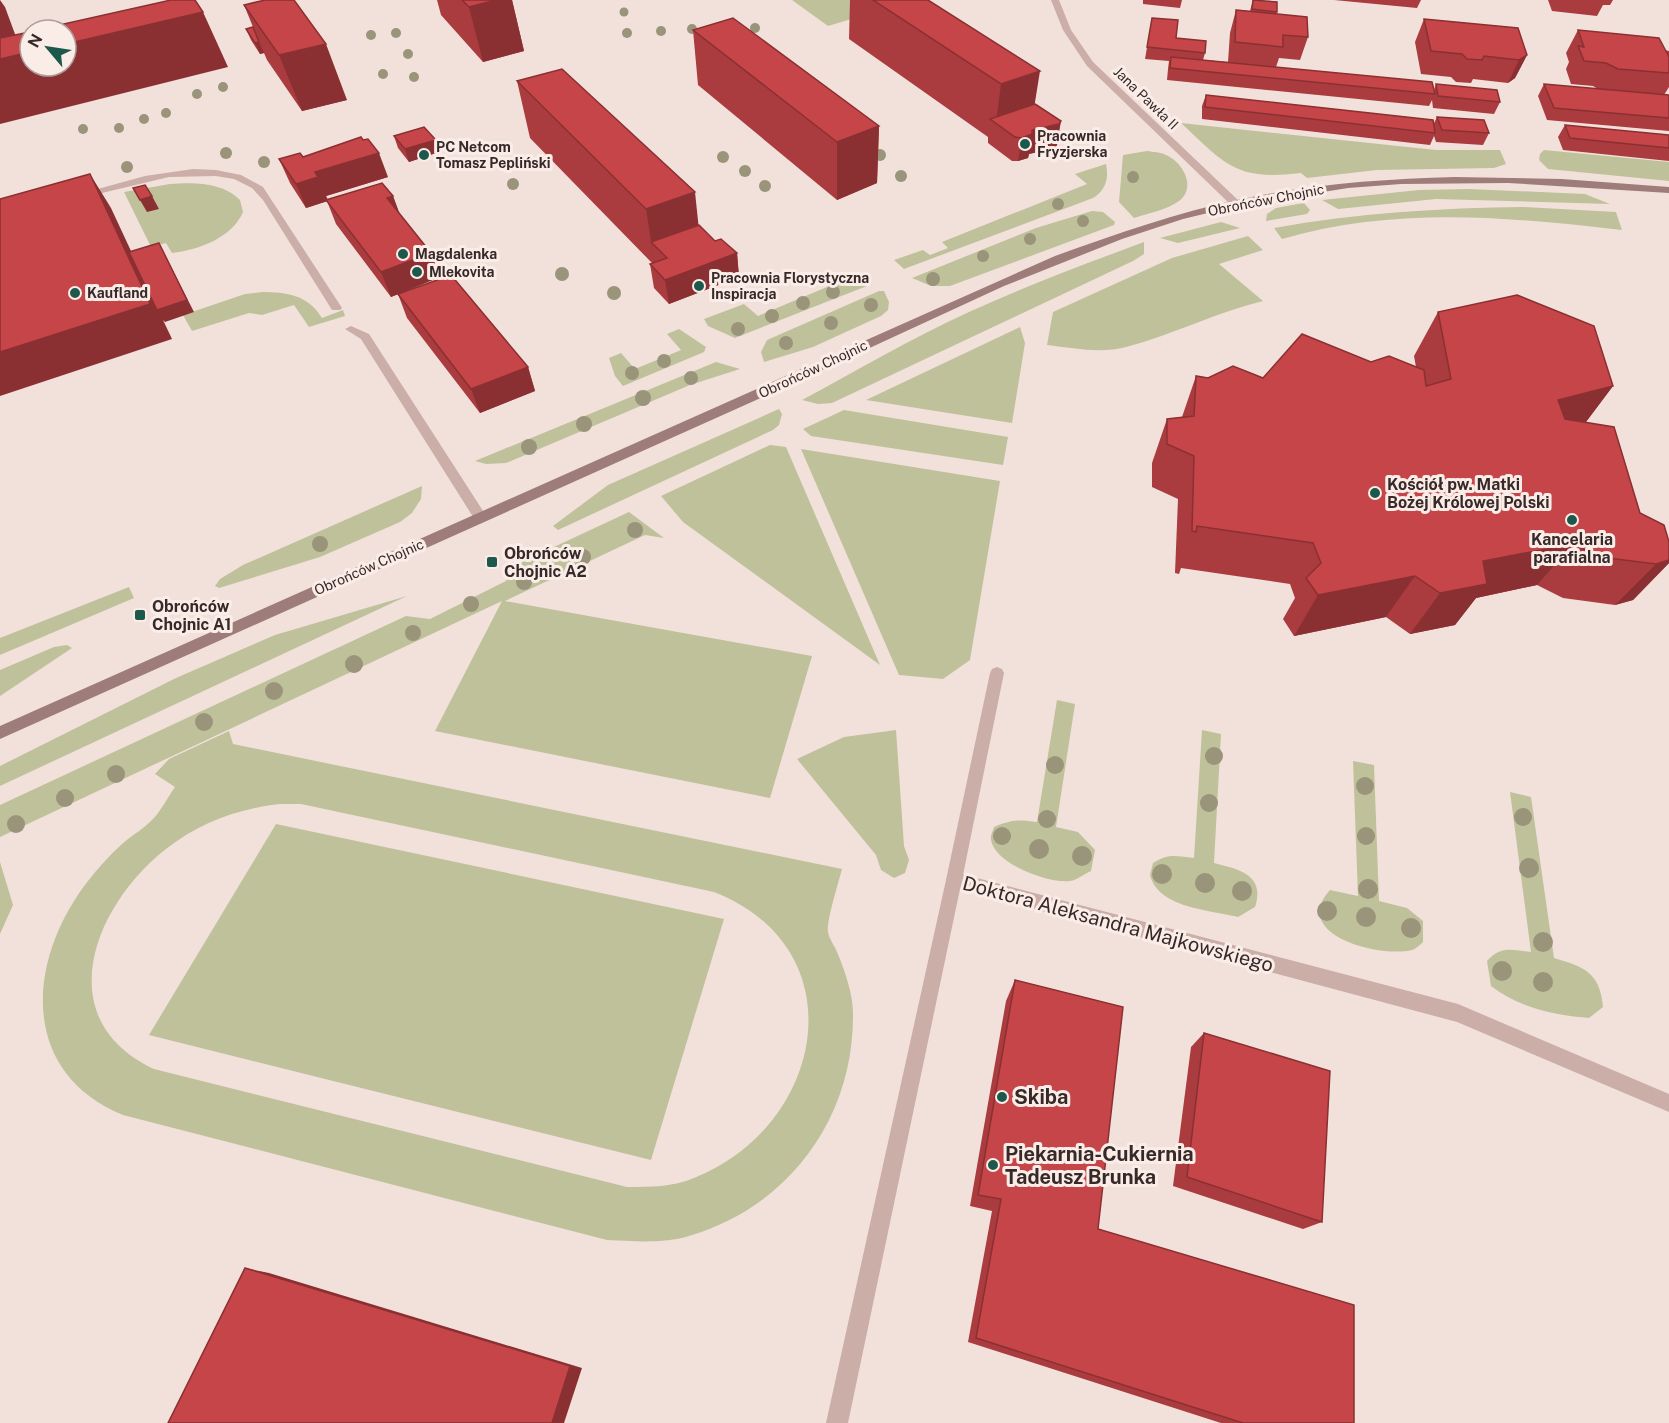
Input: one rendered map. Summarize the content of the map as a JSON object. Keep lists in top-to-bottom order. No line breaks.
{"streets":{"street":["Jana Pawła II","Obrońców Chojnic","Doktora Aleksandra Majkowskiego"]},"crossings":[["Jana Pawła II","Obrońców Chojnic"]],"places":{"other":["Pracownia Fryzjerska","PC Netcom Tomasz Pepliński","Magdalenka","Mlekovita","Pracownia Florystyczna Inspiracja","Kaufland","Kościół pw. Matki Bożej Królowej Polski","Kancelaria parafialna","Skiba","Piekarnia-Cukiernia Tadeusz Brunka"],"transit":["Obrońców Chojnic A2","Obrońców Chojnic A1"]},"north":"top left"}
